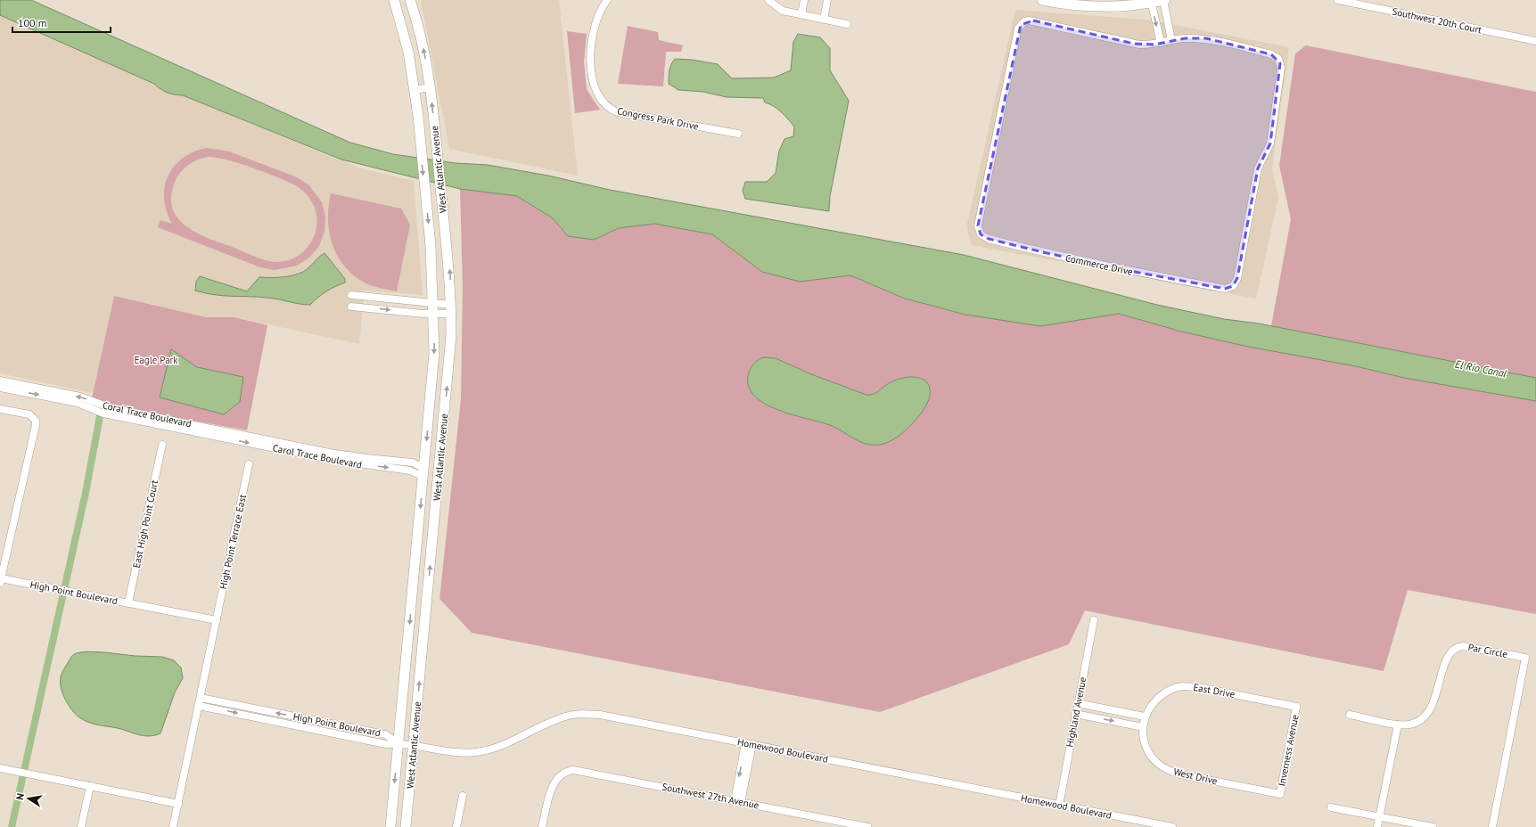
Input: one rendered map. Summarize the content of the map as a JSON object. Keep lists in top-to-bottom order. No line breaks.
{"streets":{"main road":["West Atlantic Avenue"],"street":["Southwest 20th Court","Congress Park Drive","Commerce Drive","Coral Trace Boulevard","Carol Trace Boulevard","East High Point Court","High Point Terrace East","High Point Boulevard","Par Circle","East Drive","Highland Avenue","Homewood Boulevard","Inverness Avenue","West Drive","Southwest 27th Avenue"]},"crossings":[["West Atlantic Avenue","Carol Trace Boulevard"],["West Atlantic Avenue","High Point Boulevard"],["West Atlantic Avenue","Homewood Boulevard"],["Coral Trace Boulevard","Carol Trace Boulevard"],["East High Point Court","High Point Boulevard"],["High Point Terrace East","High Point Boulevard"],["High Point Boulevard","Homewood Boulevard"],["East Drive","Inverness Avenue"],["East Drive","West Drive"],["Highland Avenue","Homewood Boulevard"],["Inverness Avenue","West Drive"]],"water":["El Rio Canal"],"parks":["Eagle Park"],"scale_bar":"100 m","north":"left"}
